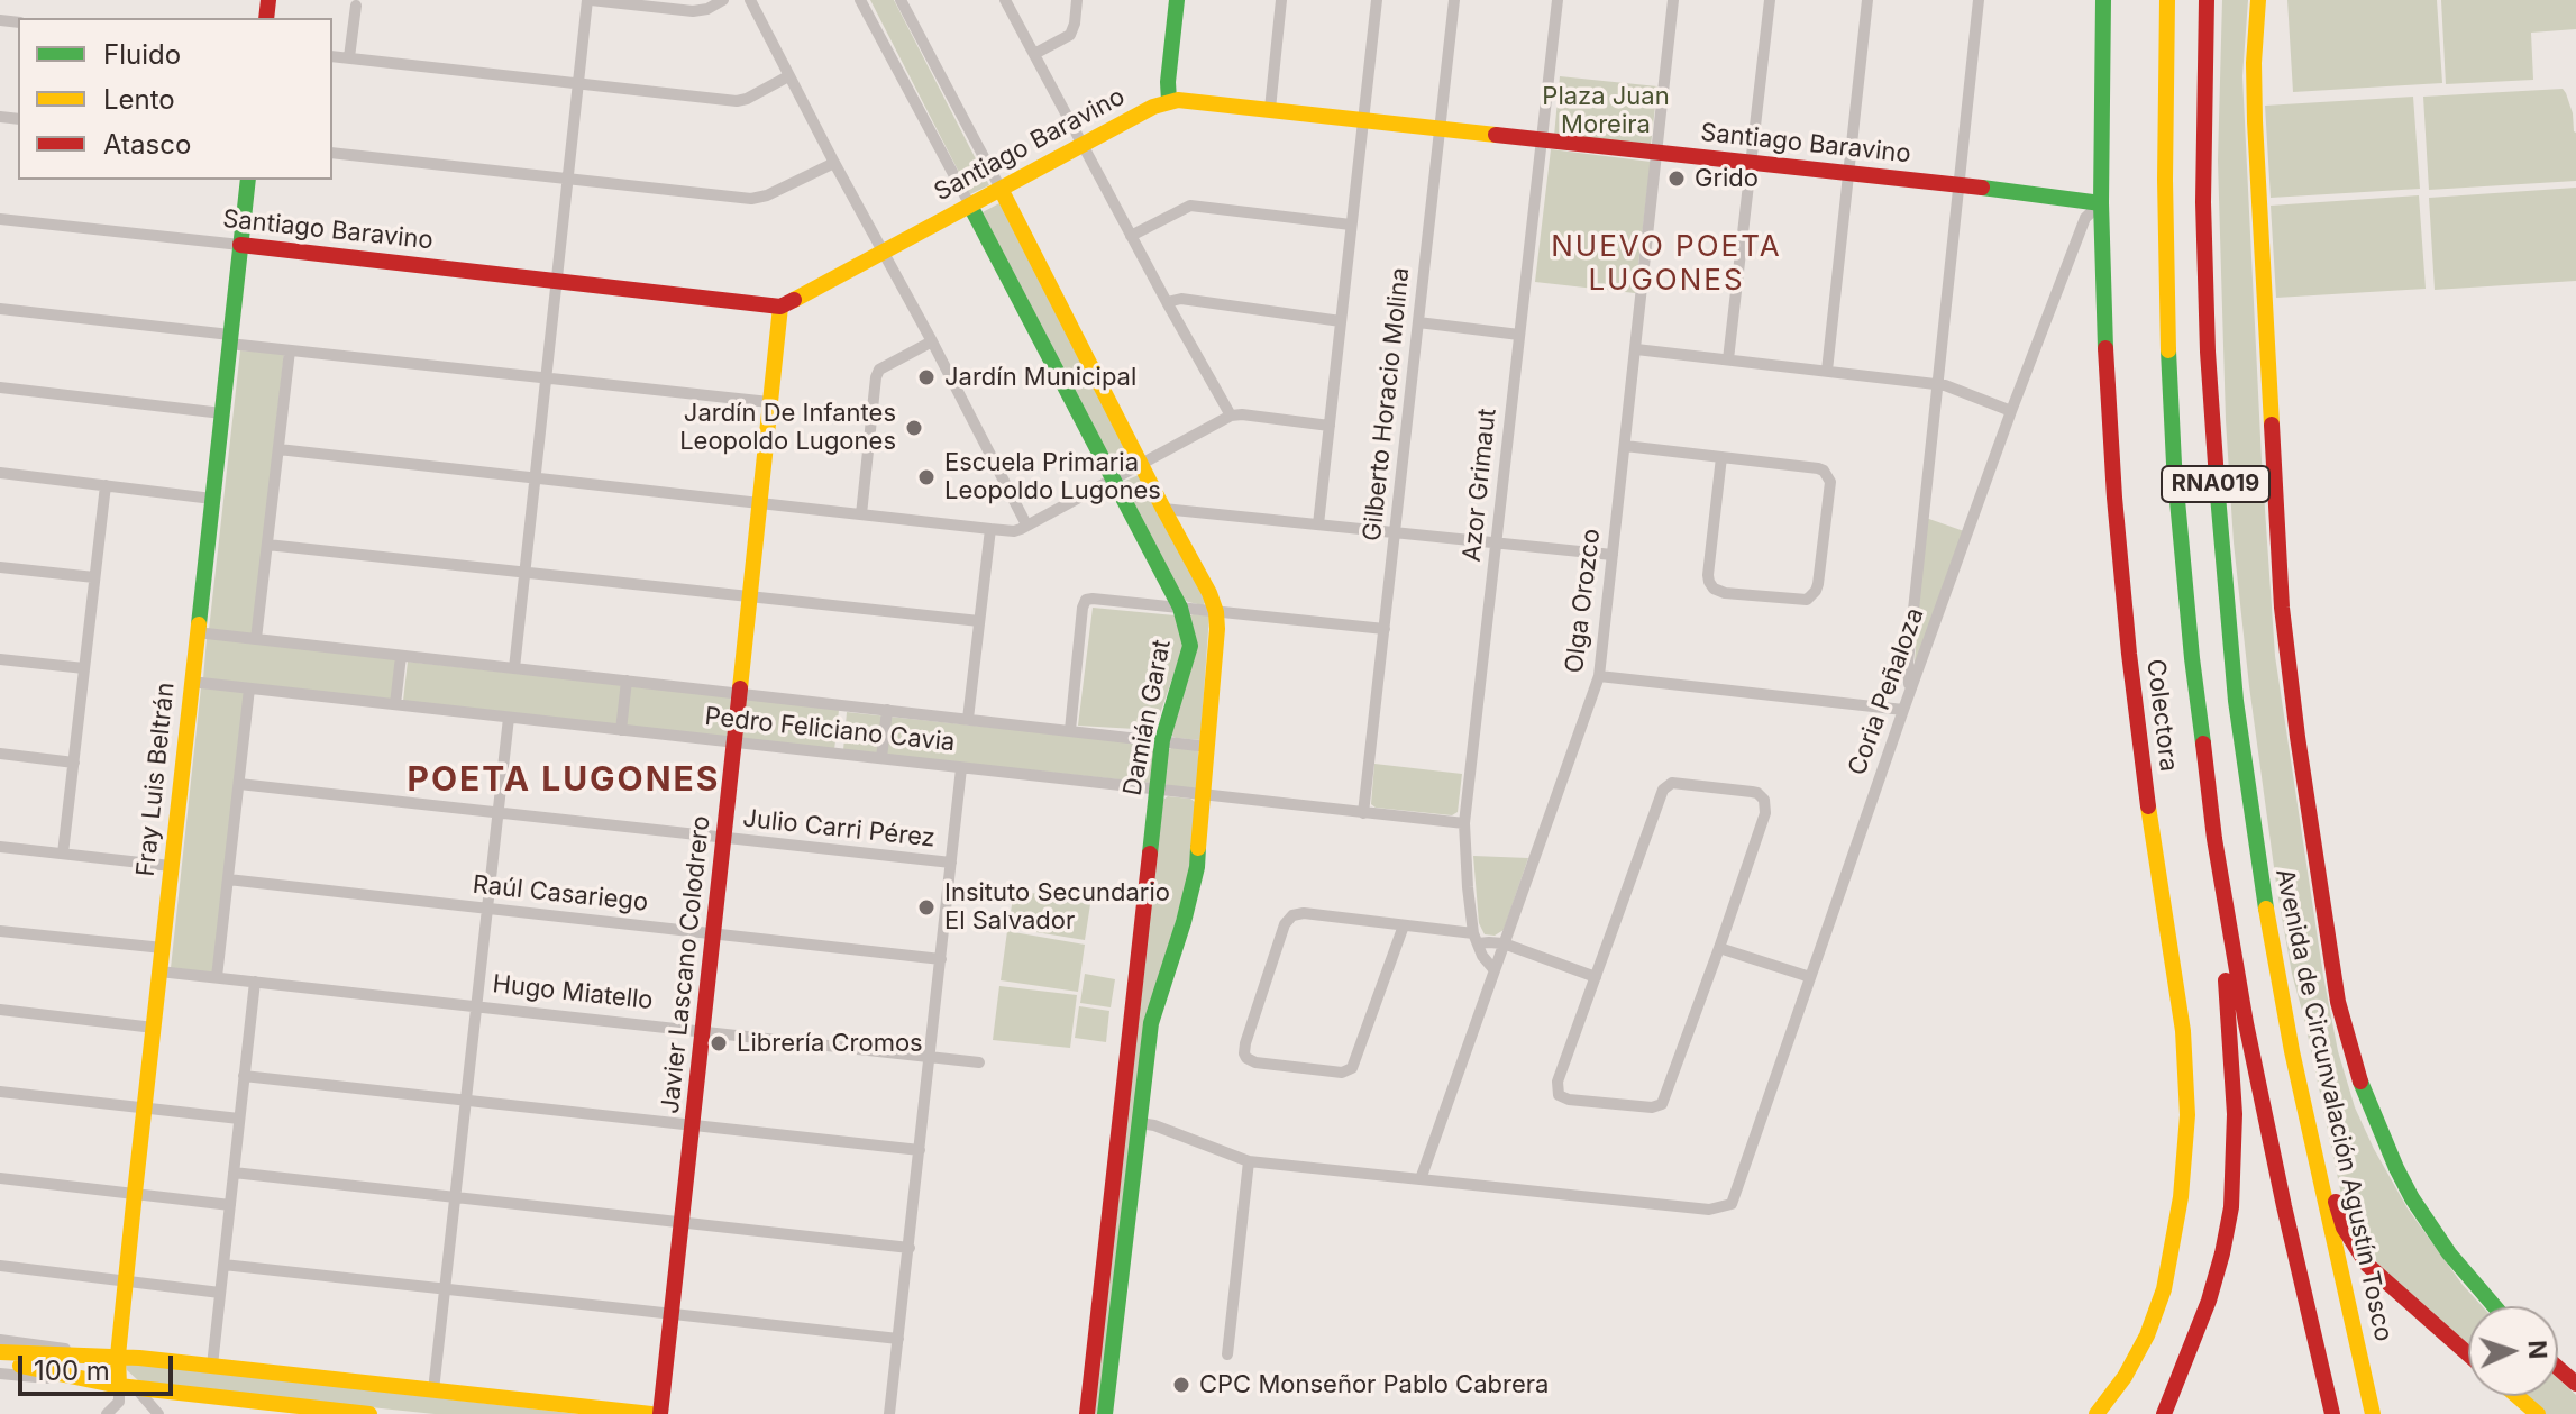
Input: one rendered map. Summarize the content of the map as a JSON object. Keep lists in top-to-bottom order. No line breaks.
{"streets":{"main road":["Santiago Baravino","RNA019","Colectora","Damián Garat","Fray Luis Beltrán","Javier Lascano Colodrero","Avenida de Circunvalación Agustín Tosco"],"street":["Gilberto Horacio Molina","Azor Grimaut","Olga Orozco","Coria Peñaloza","Pedro Feliciano Cavia","Julio Carri Pérez","Raúl Casariego","Hugo Miatello"]},"crossings":[["Santiago Baravino","Gilberto Horacio Molina"],["Santiago Baravino","Azor Grimaut"],["Santiago Baravino","Olga Orozco"],["Santiago Baravino","Coria Peñaloza"],["Santiago Baravino","Colectora"],["Santiago Baravino","Damián Garat"],["Santiago Baravino","Fray Luis Beltrán"],["Santiago Baravino","Javier Lascano Colodrero"],["Gilberto Horacio Molina","Pedro Feliciano Cavia"],["Azor Grimaut","Olga Orozco"],["Azor Grimaut","Pedro Feliciano Cavia"],["Olga Orozco","Coria Peñaloza"],["Coria Peñaloza","Colectora"],["Damián Garat","Pedro Feliciano Cavia"],["Pedro Feliciano Cavia","Fray Luis Beltrán"],["Pedro Feliciano Cavia","Javier Lascano Colodrero"],["Fray Luis Beltrán","Hugo Miatello"],["Julio Carri Pérez","Javier Lascano Colodrero"],["Raúl Casariego","Javier Lascano Colodrero"],["Javier Lascano Colodrero","Hugo Miatello"]],"districts":["NUEVO POETA LUGONES","POETA LUGONES"],"parks":["Plaza Juan Moreira"],"places":["Grido","Jardín Municipal","Jardín De Infantes Leopoldo Lugones","Escuela Primaria Leopoldo Lugones","Insituto Secundario El Salvador","Librería Cromos","CPC Monseñor Pablo Cabrera"],"legend":["Fluido","Lento","Atasco"],"scale_bar":"100 m","north":"right"}
